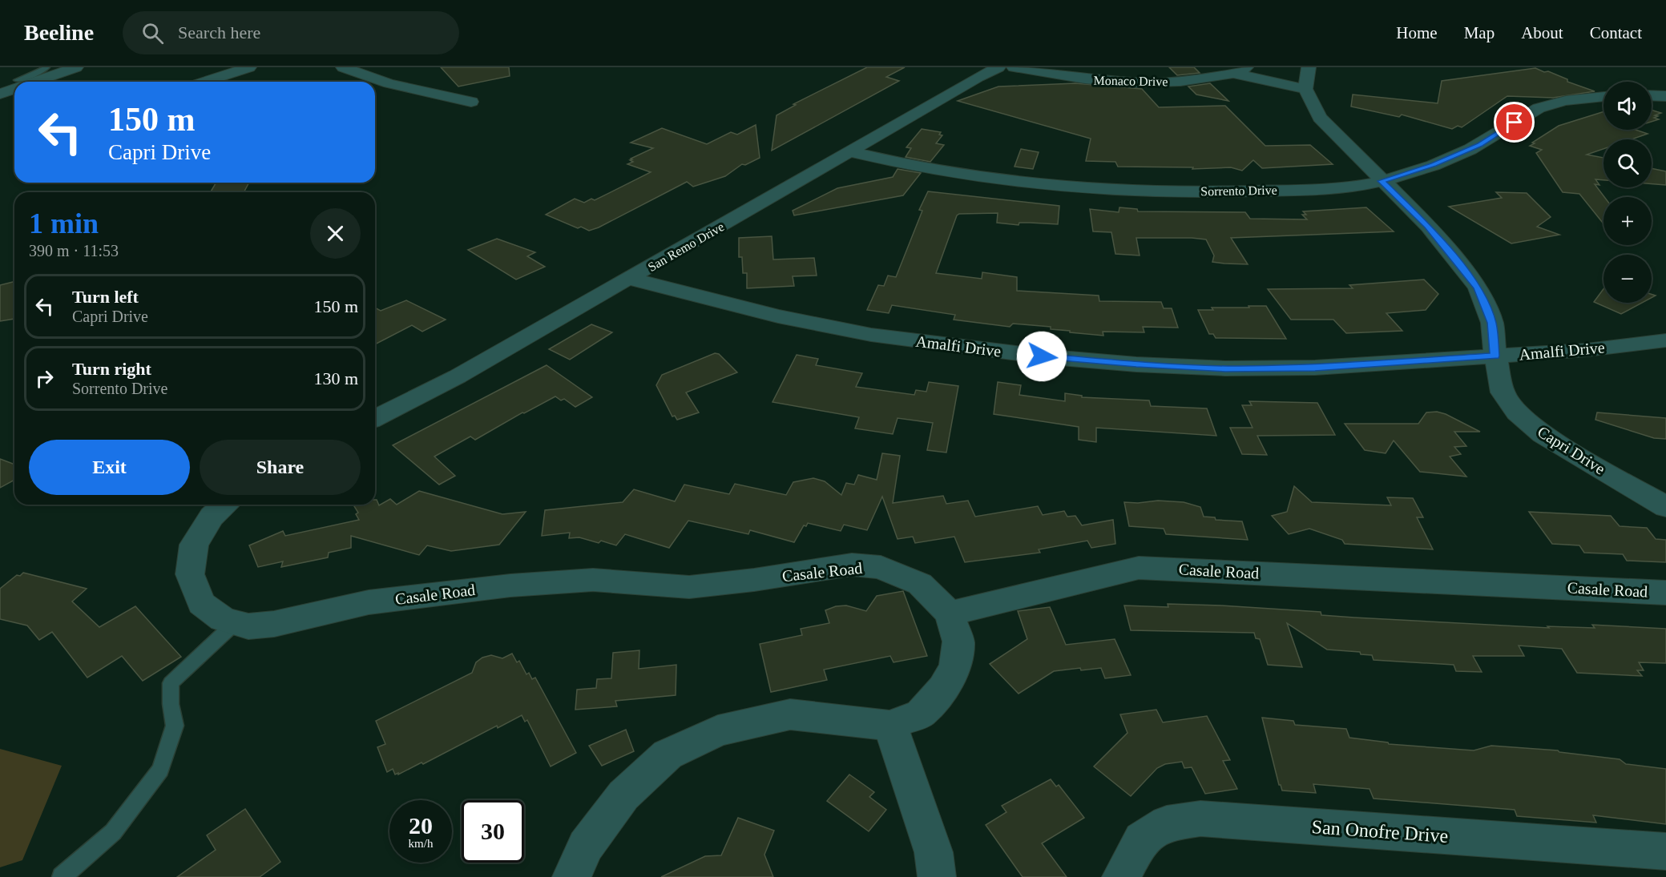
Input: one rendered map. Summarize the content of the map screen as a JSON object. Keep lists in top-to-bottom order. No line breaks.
{"streets":{"street":["Monaco Drive","Sorrento Drive","San Remo Drive","Amalfi Drive","Capri Drive","Casale Road","San Onofre Drive"]},"crossings":[["Monaco Drive","Capri Drive"],["Sorrento Drive","San Remo Drive"],["Sorrento Drive","Capri Drive"],["San Remo Drive","Amalfi Drive"],["Amalfi Drive","Capri Drive"]],"page":{"header":"Beeline","search":"Search here","nav":["Home","Map","About","Contact"],"map_buttons":["+","−"],"turn":["150 m","Capri Drive"],"heading":["1 min","390 m · 11:53"],"list":[{"name":"Turn left","note":"Capri Drive","value":"150 m"},{"name":"Turn right","note":"Sorrento Drive","value":"130 m"}],"buttons":["Exit","Share"],"speed":"20 km/h","limit":"30"}}
